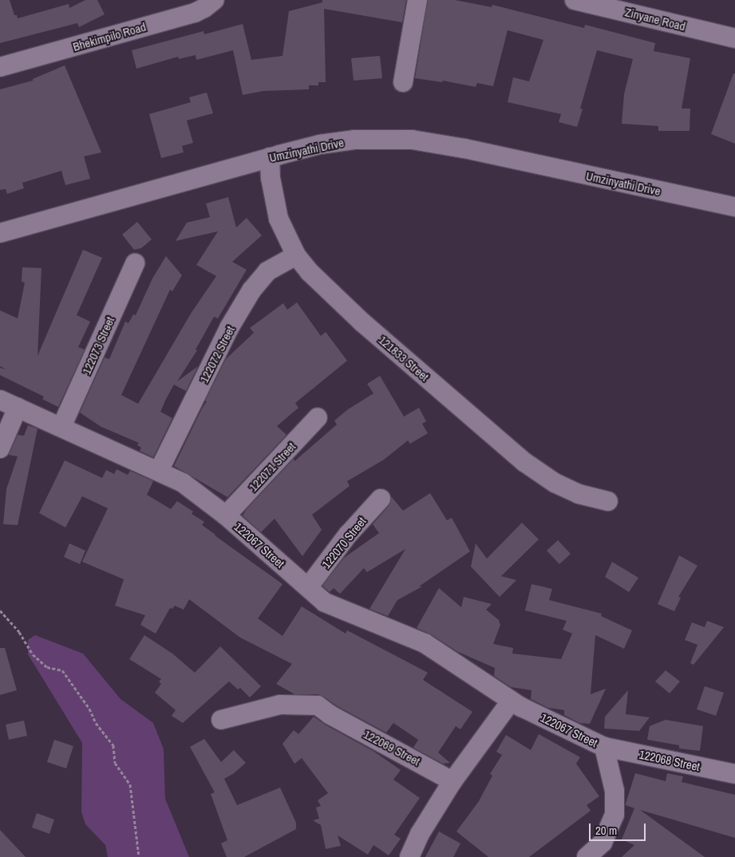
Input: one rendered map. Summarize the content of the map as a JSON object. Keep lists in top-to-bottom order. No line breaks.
{"streets":{"street":["Zinyane Road","Bhekimpilo Road","Umzinyathi Drive","122073 Street","122072 Street","121833 Street","122071 Street","122070 Street","122067 Street","122069 Street","122068 Street"]},"crossings":[["Umzinyathi Drive","121833 Street"],["122073 Street","122067 Street"],["122072 Street","121833 Street"],["122072 Street","122067 Street"],["122071 Street","122067 Street"],["122070 Street","122067 Street"],["122067 Street","122068 Street"]],"scale_bar":"20 m"}
